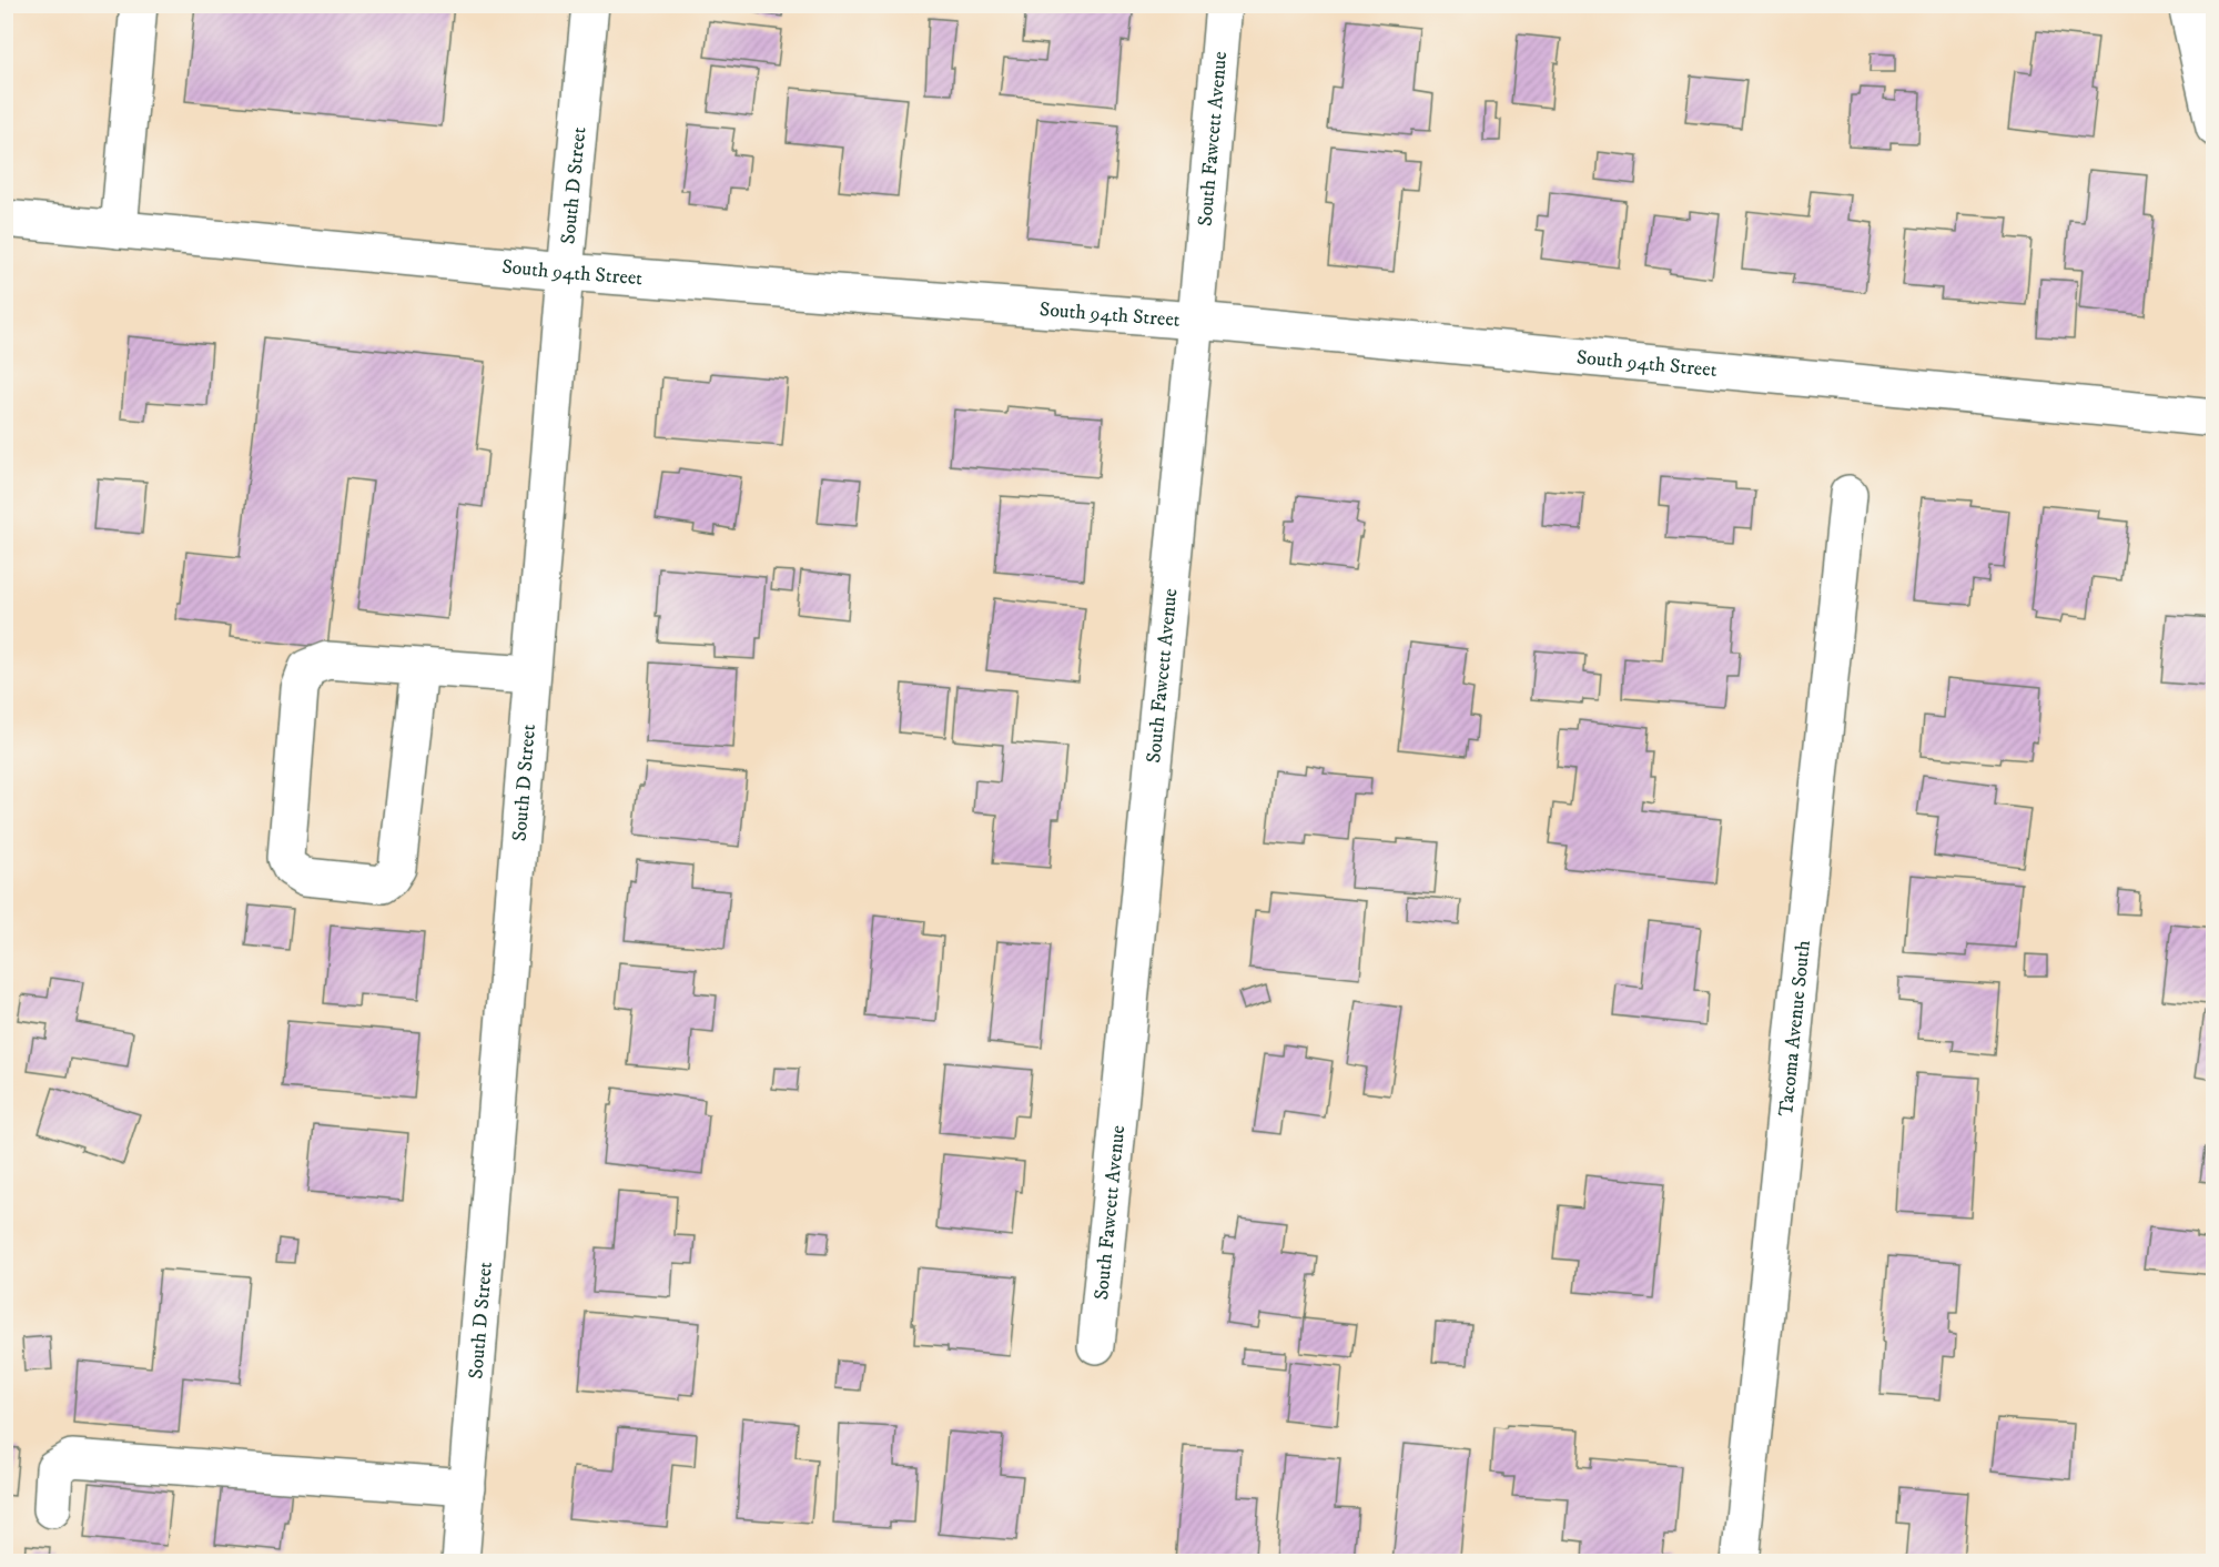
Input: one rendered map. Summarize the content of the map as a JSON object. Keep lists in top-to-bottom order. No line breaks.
{"streets":{"street":["South Fawcett Avenue","South D Street","South 94th Street","Tacoma Avenue South"]},"crossings":[["South Fawcett Avenue","South 94th Street"],["South D Street","South 94th Street"]]}
